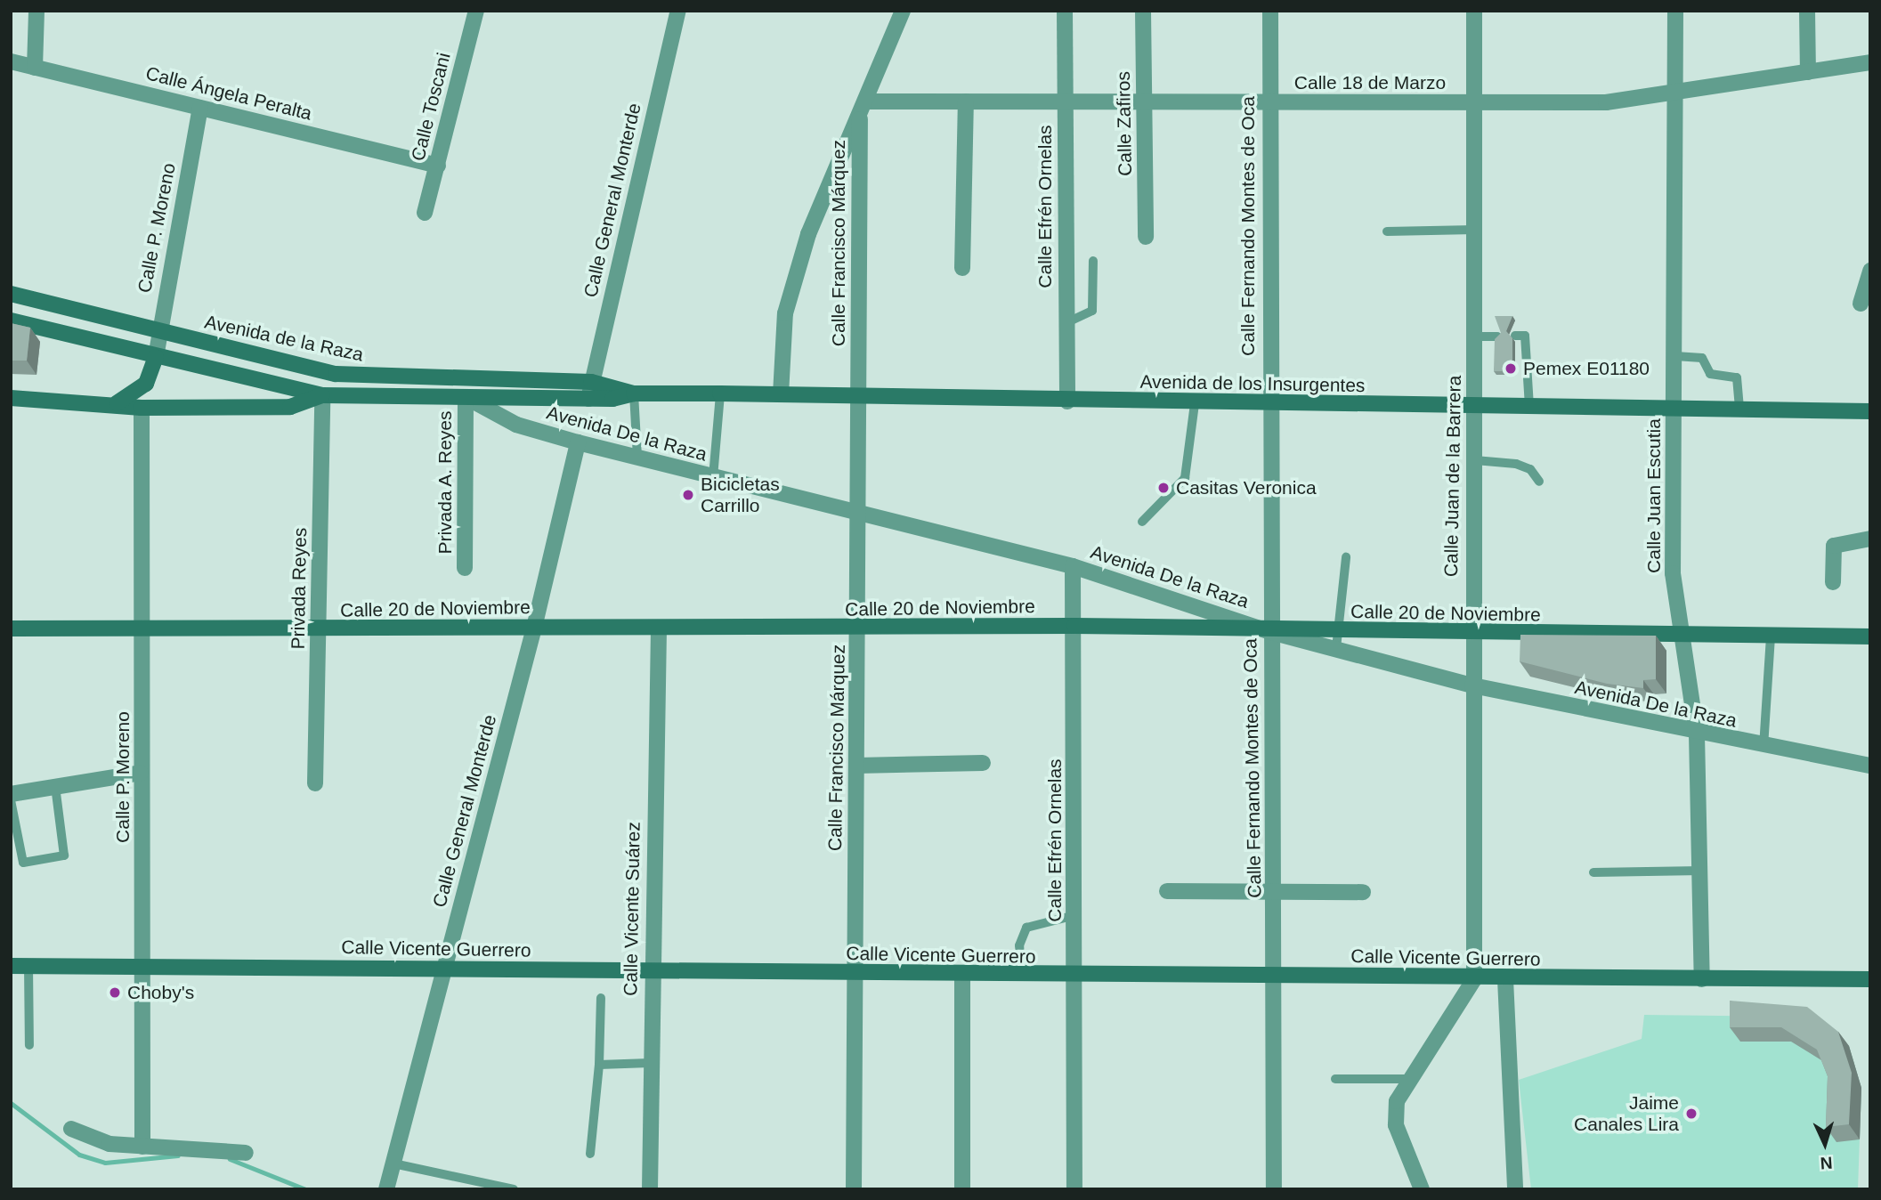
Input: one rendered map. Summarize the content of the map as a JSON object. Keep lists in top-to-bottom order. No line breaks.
{"streets":{"main road":["Avenida de la Raza","Avenida de los Insurgentes","Calle 20 de Noviembre","Calle Vicente Guerrero"],"street":["Calle 18 de Marzo","Calle Ángela Peralta","Calle Toscani","Calle Zafiros","Calle General Monterde","Calle Efrén Ornelas","Calle Fernando Montes de Oca","Calle P. Moreno","Calle Francisco Márquez","Avenida De la Raza","Calle Juan de la Barrera","Privada A. Reyes","Calle Juan Escutia","Privada Reyes","Calle Vicente Suárez"]},"crossings":[["Calle 18 de Marzo","Calle Zafiros"],["Calle 18 de Marzo","Calle Efrén Ornelas"],["Calle 18 de Marzo","Calle Fernando Montes de Oca"],["Calle 18 de Marzo","Calle Juan de la Barrera"],["Calle 18 de Marzo","Calle Juan Escutia"],["Calle Ángela Peralta","Calle Toscani"],["Calle Ángela Peralta","Calle P. Moreno"],["Calle General Monterde","Avenida de la Raza"],["Calle General Monterde","Avenida de los Insurgentes"],["Calle General Monterde","Avenida De la Raza"],["Calle General Monterde","Calle 20 de Noviembre"],["Calle General Monterde","Calle Vicente Guerrero"],["Calle Efrén Ornelas","Avenida de los Insurgentes"],["Calle Efrén Ornelas","Avenida De la Raza"],["Calle Efrén Ornelas","Calle 20 de Noviembre"],["Calle Efrén Ornelas","Calle Vicente Guerrero"],["Calle Fernando Montes de Oca","Avenida de los Insurgentes"],["Calle Fernando Montes de Oca","Avenida De la Raza"],["Calle Fernando Montes de Oca","Calle 20 de Noviembre"],["Calle Fernando Montes de Oca","Calle Vicente Guerrero"],["Calle P. Moreno","Avenida de la Raza"],["Calle P. Moreno","Calle 20 de Noviembre"],["Calle P. Moreno","Calle Vicente Guerrero"],["Calle Francisco Márquez","Avenida de los Insurgentes"],["Calle Francisco Márquez","Avenida De la Raza"],["Calle Francisco Márquez","Calle 20 de Noviembre"],["Calle Francisco Márquez","Calle Vicente Guerrero"],["Avenida de la Raza","Avenida de los Insurgentes"],["Avenida de la Raza","Avenida De la Raza"],["Avenida de la Raza","Privada A. Reyes"],["Avenida de la Raza","Privada Reyes"],["Avenida de los Insurgentes","Calle Juan de la Barrera"],["Avenida de los Insurgentes","Calle Juan Escutia"],["Avenida De la Raza","Calle Juan de la Barrera"],["Avenida De la Raza","Privada A. Reyes"],["Avenida De la Raza","Calle Juan Escutia"],["Avenida De la Raza","Calle 20 de Noviembre"],["Calle Juan de la Barrera","Calle 20 de Noviembre"],["Calle Juan de la Barrera","Calle Vicente Guerrero"],["Calle Juan Escutia","Calle 20 de Noviembre"],["Calle Juan Escutia","Calle Vicente Guerrero"],["Privada Reyes","Calle 20 de Noviembre"],["Calle 20 de Noviembre","Calle Vicente Suárez"],["Calle Vicente Suárez","Calle Vicente Guerrero"]],"places":["Pemex E01180","Casitas Veronica","Bicicletas Carrillo","Choby's","Jaime Canales Lira"],"north":"bottom"}
